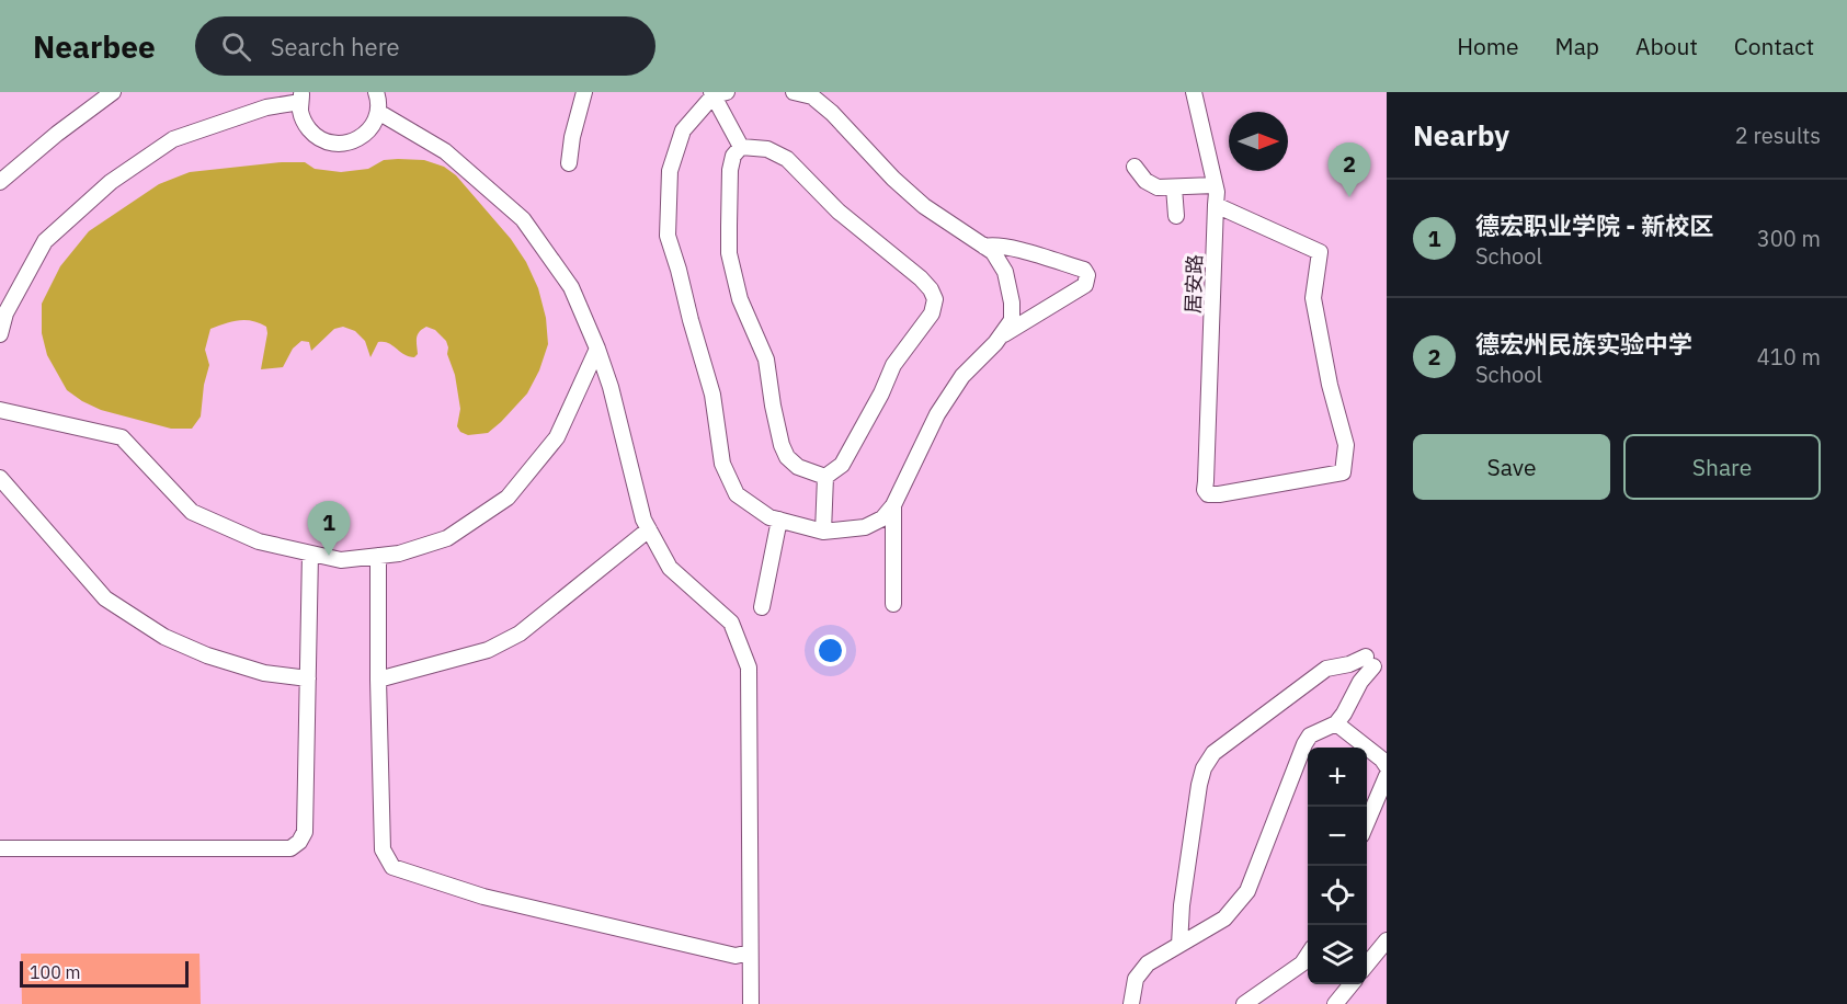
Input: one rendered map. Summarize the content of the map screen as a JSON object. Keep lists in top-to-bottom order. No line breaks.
{"streets":{"street":["居安路"]},"scale_bar":"100 m","north":"right","page":{"header":"Nearbee","search":"Search here","nav":["Home","Map","About","Contact"],"heading":["Nearby","2 results"],"pins":["2","1"],"list":[{"mark":"1","name":"德宏职业学院 - 新校区","note":"School","value":"300 m"},{"mark":"2","name":"德宏州民族实验中学","note":"School","value":"410 m"}],"buttons":["Save","Share"],"map_buttons":["+","−"],"scale":"100 m"}}
